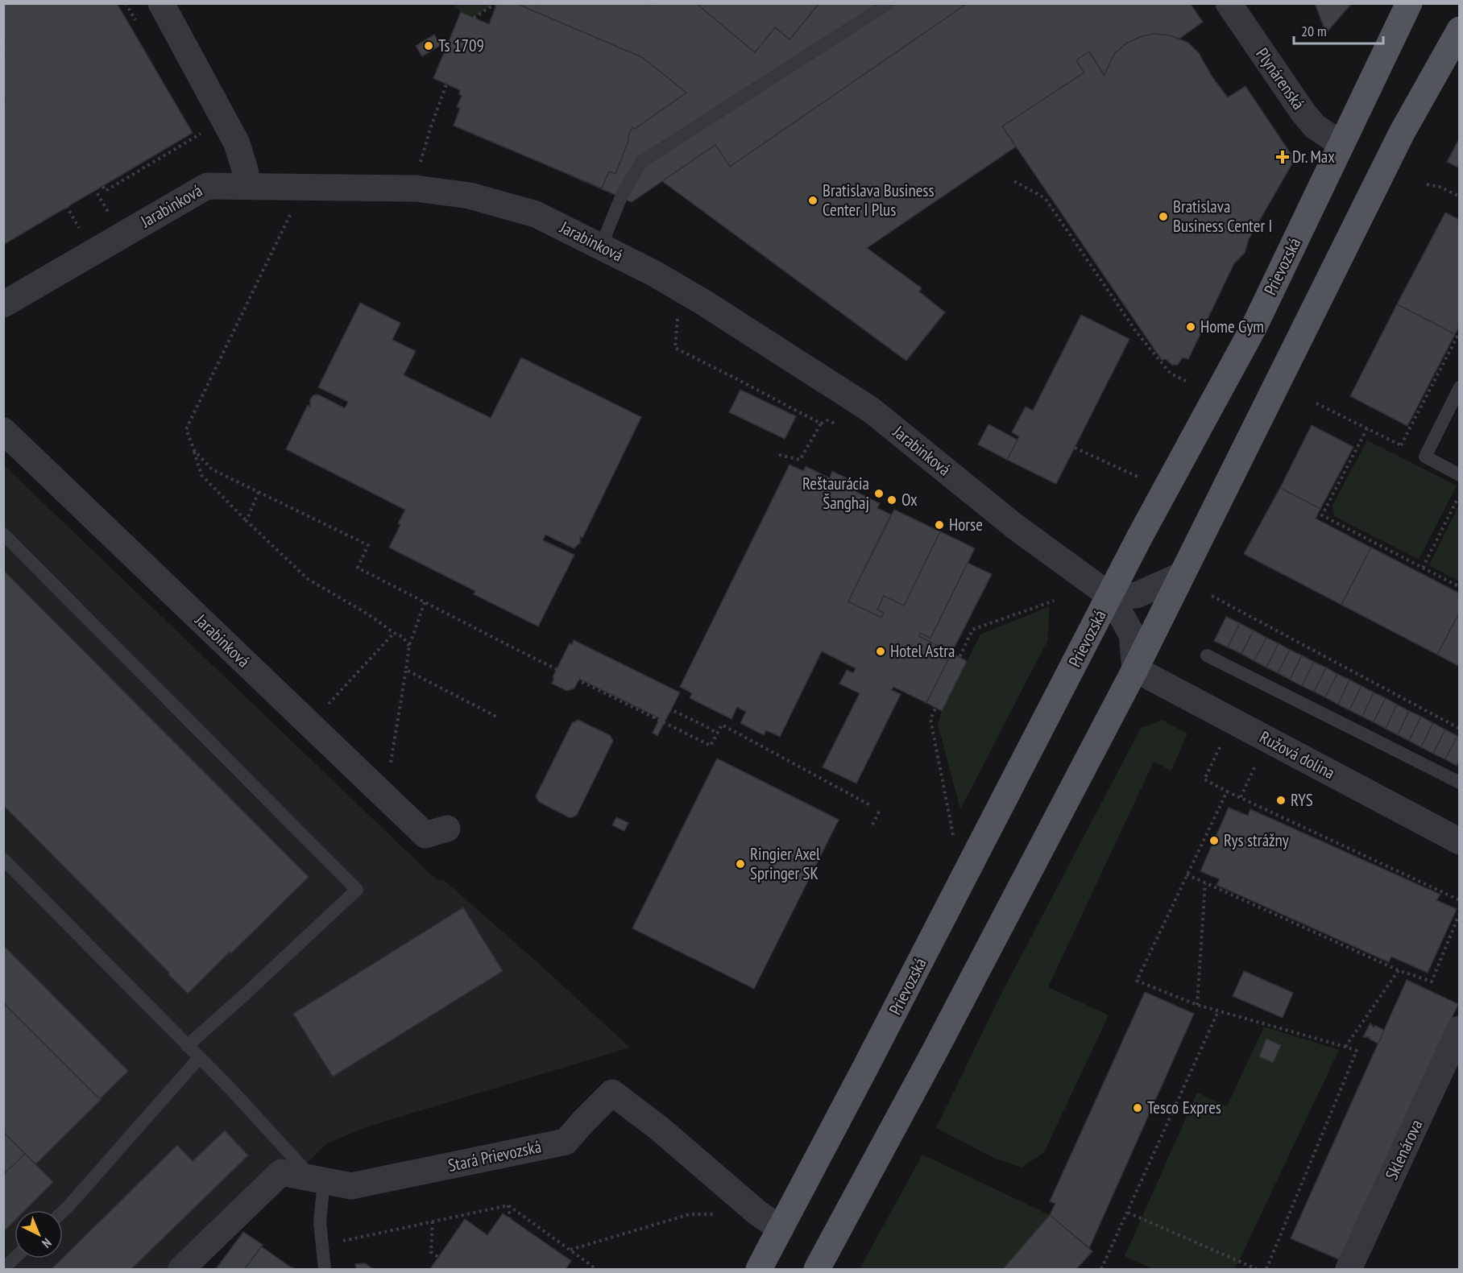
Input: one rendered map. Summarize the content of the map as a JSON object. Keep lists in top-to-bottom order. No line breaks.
{"streets":{"main road":["Prievozská"],"street":["Plynárenská","Jarabinková","Ružová dolina","Sklenárova","Stará Prievozská"]},"crossings":[["Plynárenská","Prievozská"],["Jarabinková","Prievozská"],["Jarabinková","Ružová dolina"],["Prievozská","Stará Prievozská"]],"places":{"other":["Ts 1709","Bratislava Business Center I Plus","Bratislava Business Center I","Home Gym","Reštaurácia Šanghaj","Ox","Horse","Hotel Astra","RYS","Rys strážny","Ringier Axel Springer SK","Tesco Expres"],"health":["Dr. Max"]},"scale_bar":"20 m","north":"bottom right"}
